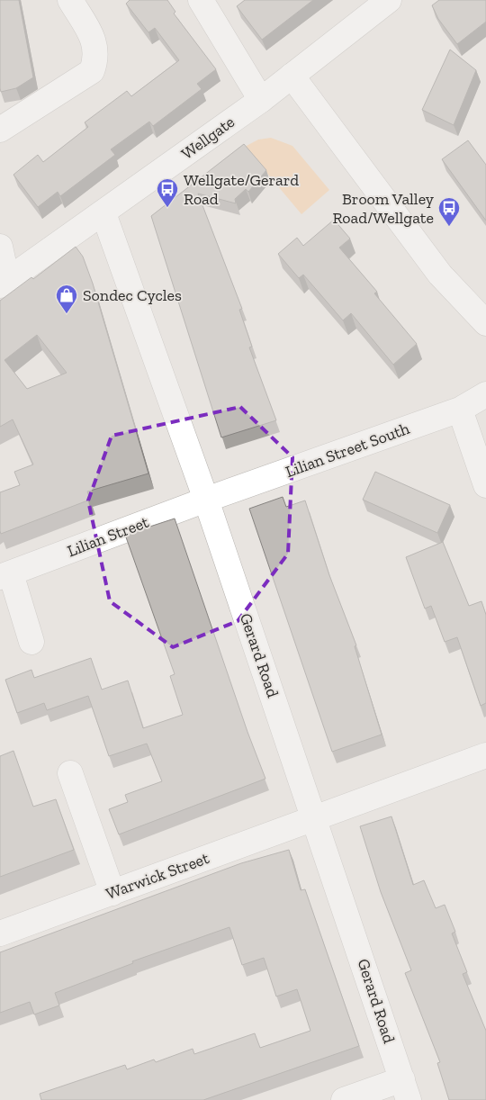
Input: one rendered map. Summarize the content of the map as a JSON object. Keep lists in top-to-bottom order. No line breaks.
{"streets":{"street":["Wellgate","Lilian Street South","Lilian Street","Gerard Road","Warwick Street"]},"crossings":[["Wellgate","Gerard Road"],["Lilian Street South","Lilian Street"],["Lilian Street South","Gerard Road"],["Lilian Street","Gerard Road"],["Gerard Road","Warwick Street"]],"places":{"bus stop":["Wellgate/Gerard Road","Broom Valley Road/Wellgate"],"shop":["Sondec Cycles"]}}
